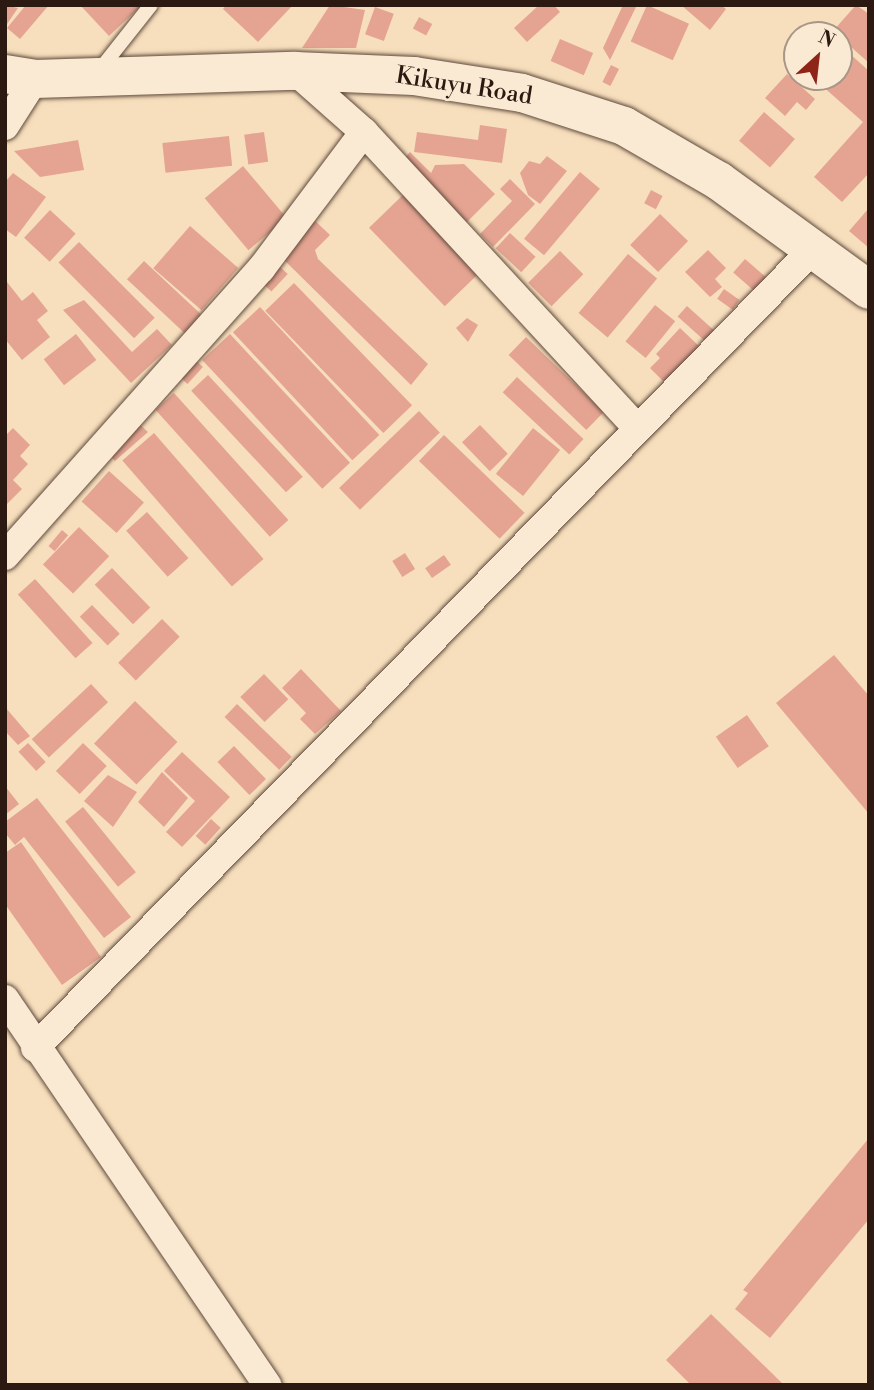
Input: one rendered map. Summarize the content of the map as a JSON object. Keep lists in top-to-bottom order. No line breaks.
{"streets":{"main road":["Kikuyu Road"]},"north":"top right"}
